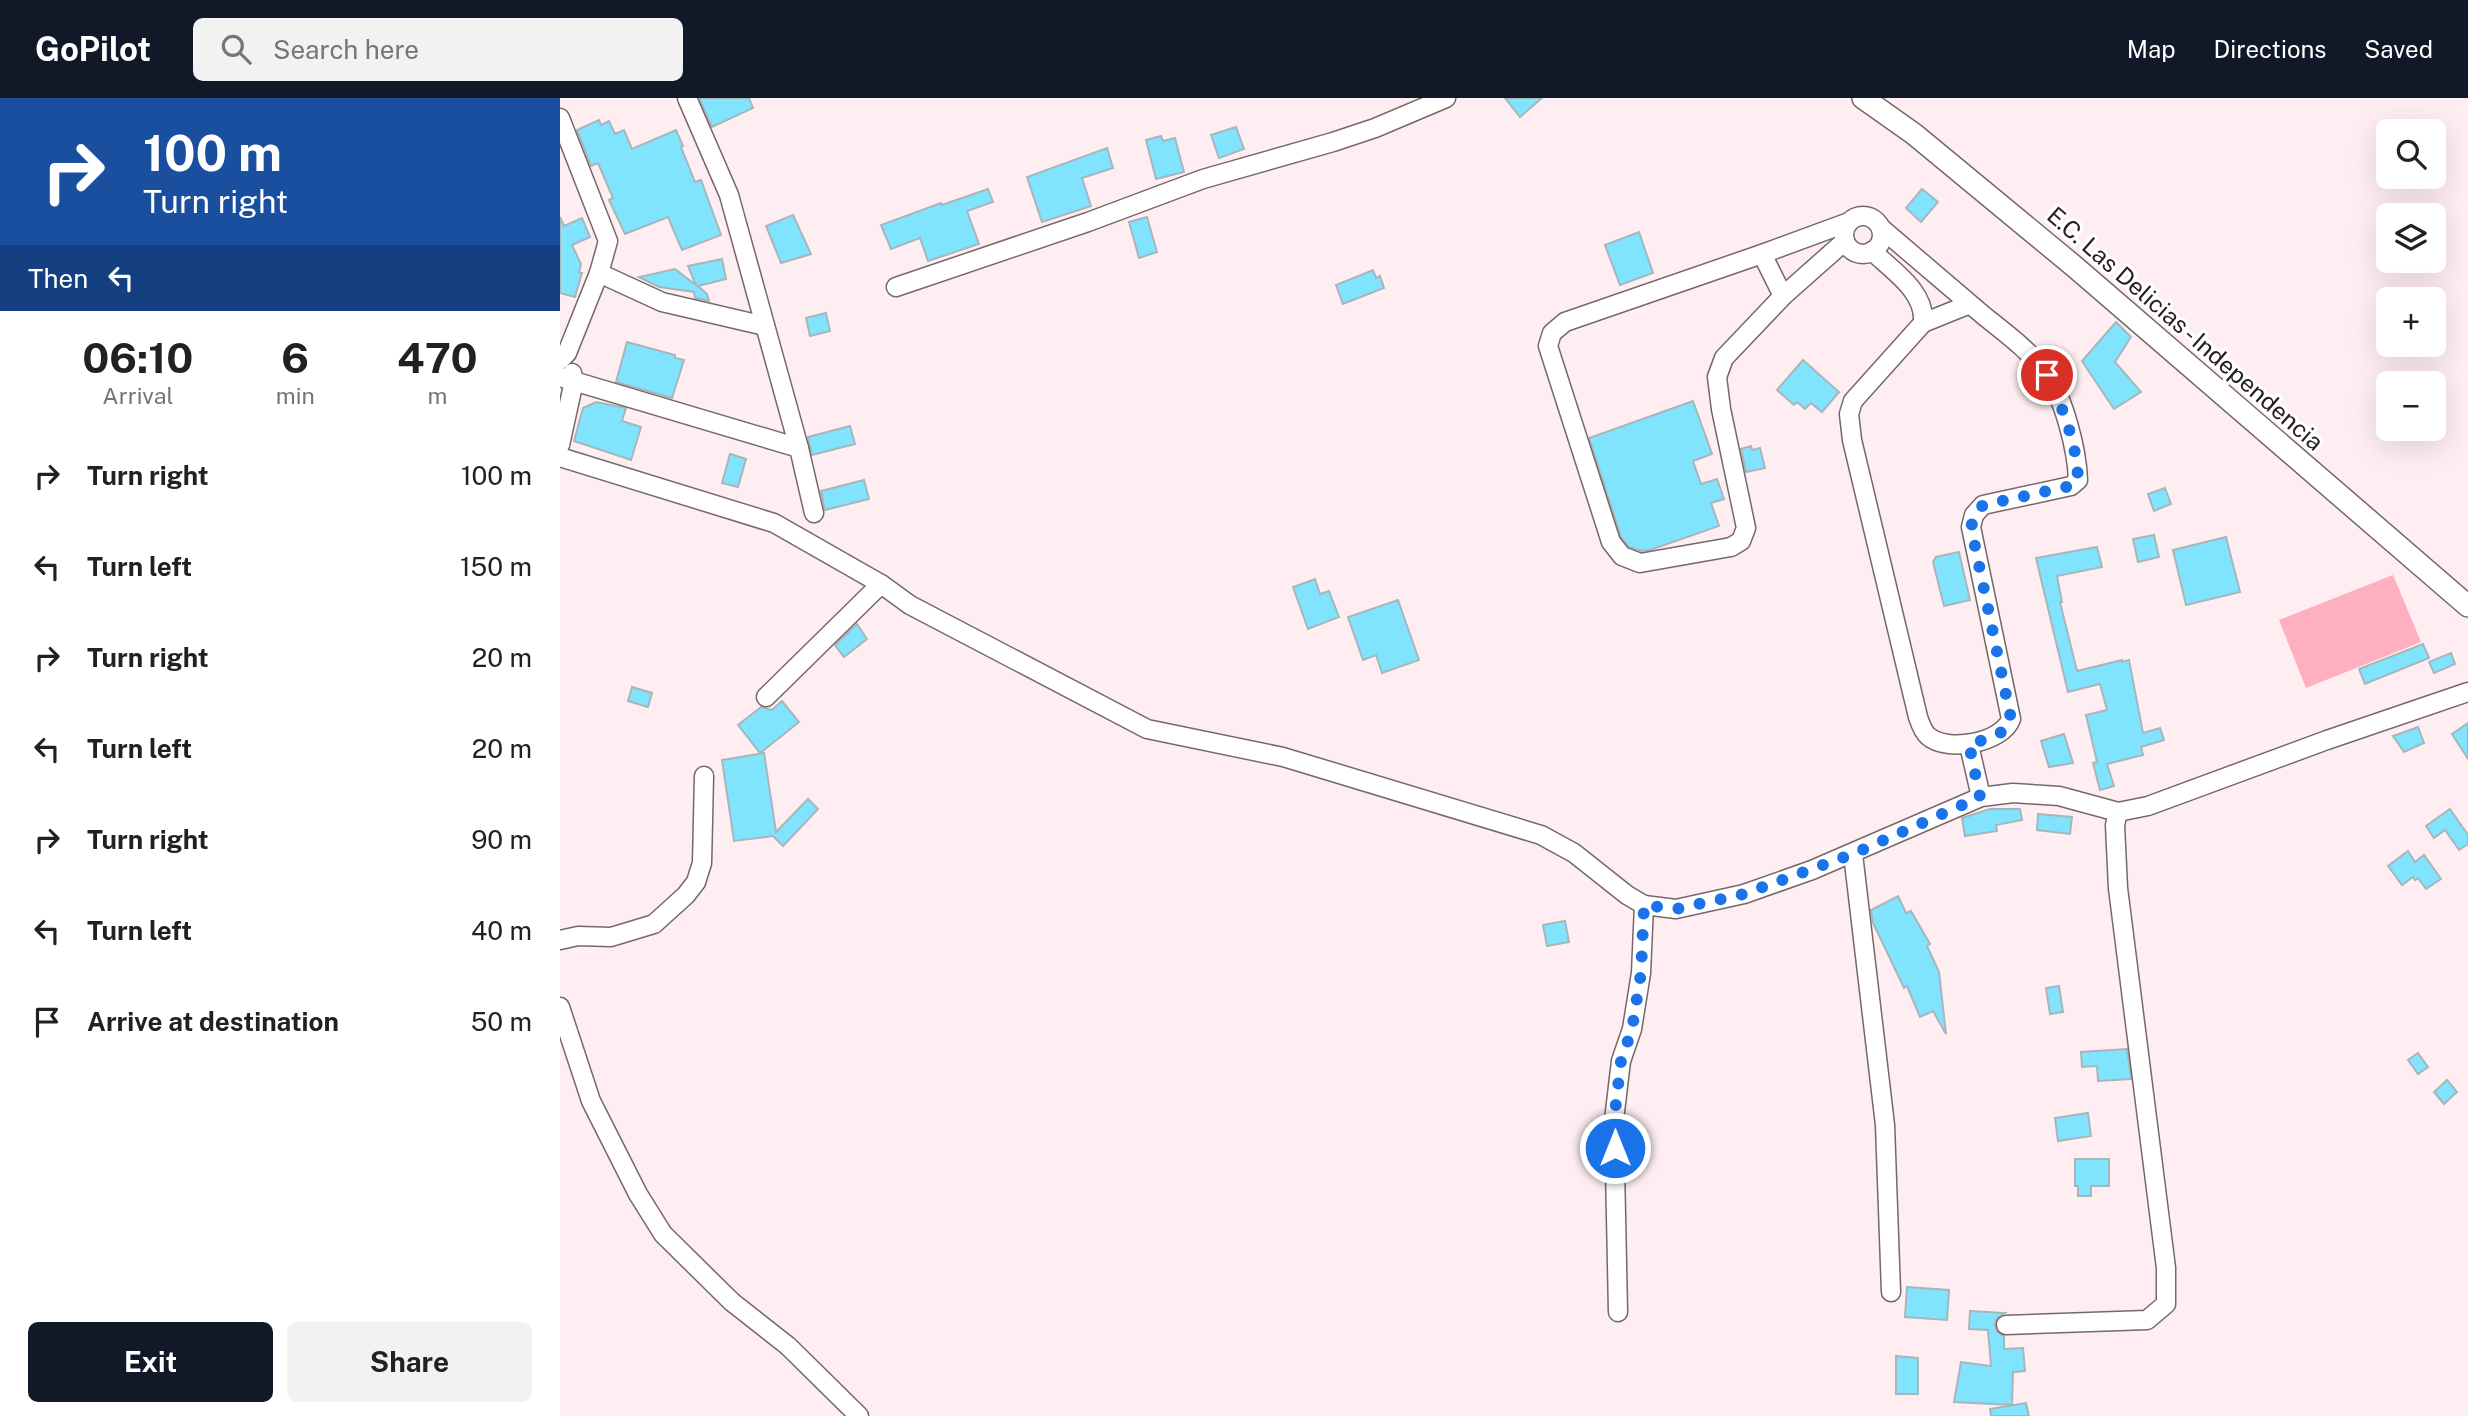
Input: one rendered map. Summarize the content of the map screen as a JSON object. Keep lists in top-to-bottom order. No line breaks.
{"streets":{"street":["E.C. Las Delicias - Independencia"]},"page":{"header":"GoPilot","search":"Search here","nav":["Map","Directions","Saved"],"turn":["100 m","Turn right"],"map_buttons":["+","−"],"then":"Then","eta":["06:10","Arrival","6","min","470","m"],"list":[{"name":"Turn right","value":"100 m"},{"name":"Turn left","value":"150 m"},{"name":"Turn right","value":"20 m"},{"name":"Turn left","value":"20 m"},{"name":"Turn right","value":"90 m"},{"name":"Turn left","value":"40 m"},{"name":"Arrive at destination","value":"50 m"}],"buttons":["Exit","Share"]}}
